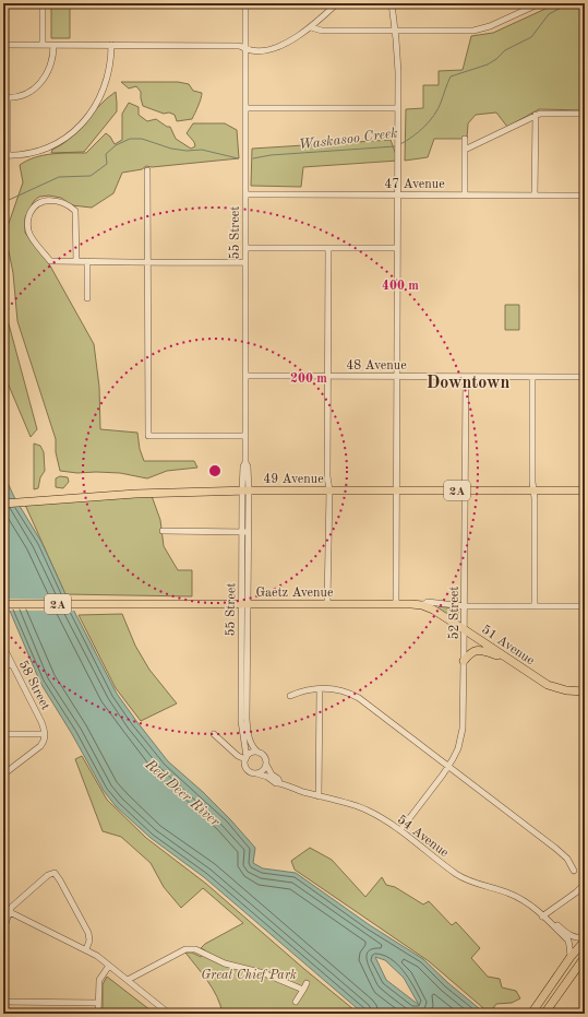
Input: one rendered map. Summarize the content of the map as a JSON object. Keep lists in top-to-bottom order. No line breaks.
{"streets":{"main road":["49 Avenue","2A","Gaetz Avenue","51 Avenue"],"street":["47 Avenue","55 Street","48 Avenue","52 Street","58 Street","54 Avenue"]},"crossings":[["47 Avenue","55 Street"],["55 Street","48 Avenue"],["55 Street","49 Avenue"],["55 Street","Gaetz Avenue"],["55 Street","54 Avenue"],["48 Avenue","52 Street"],["49 Avenue","52 Street"],["Gaetz Avenue","52 Street"],["Gaetz Avenue","51 Avenue"],["52 Street","51 Avenue"],["52 Street","54 Avenue"]],"districts":["Downtown"],"water":["Waskasoo Creek","Red Deer River"],"parks":["Great Chief Park"],"rings":["400 m","200 m"]}
